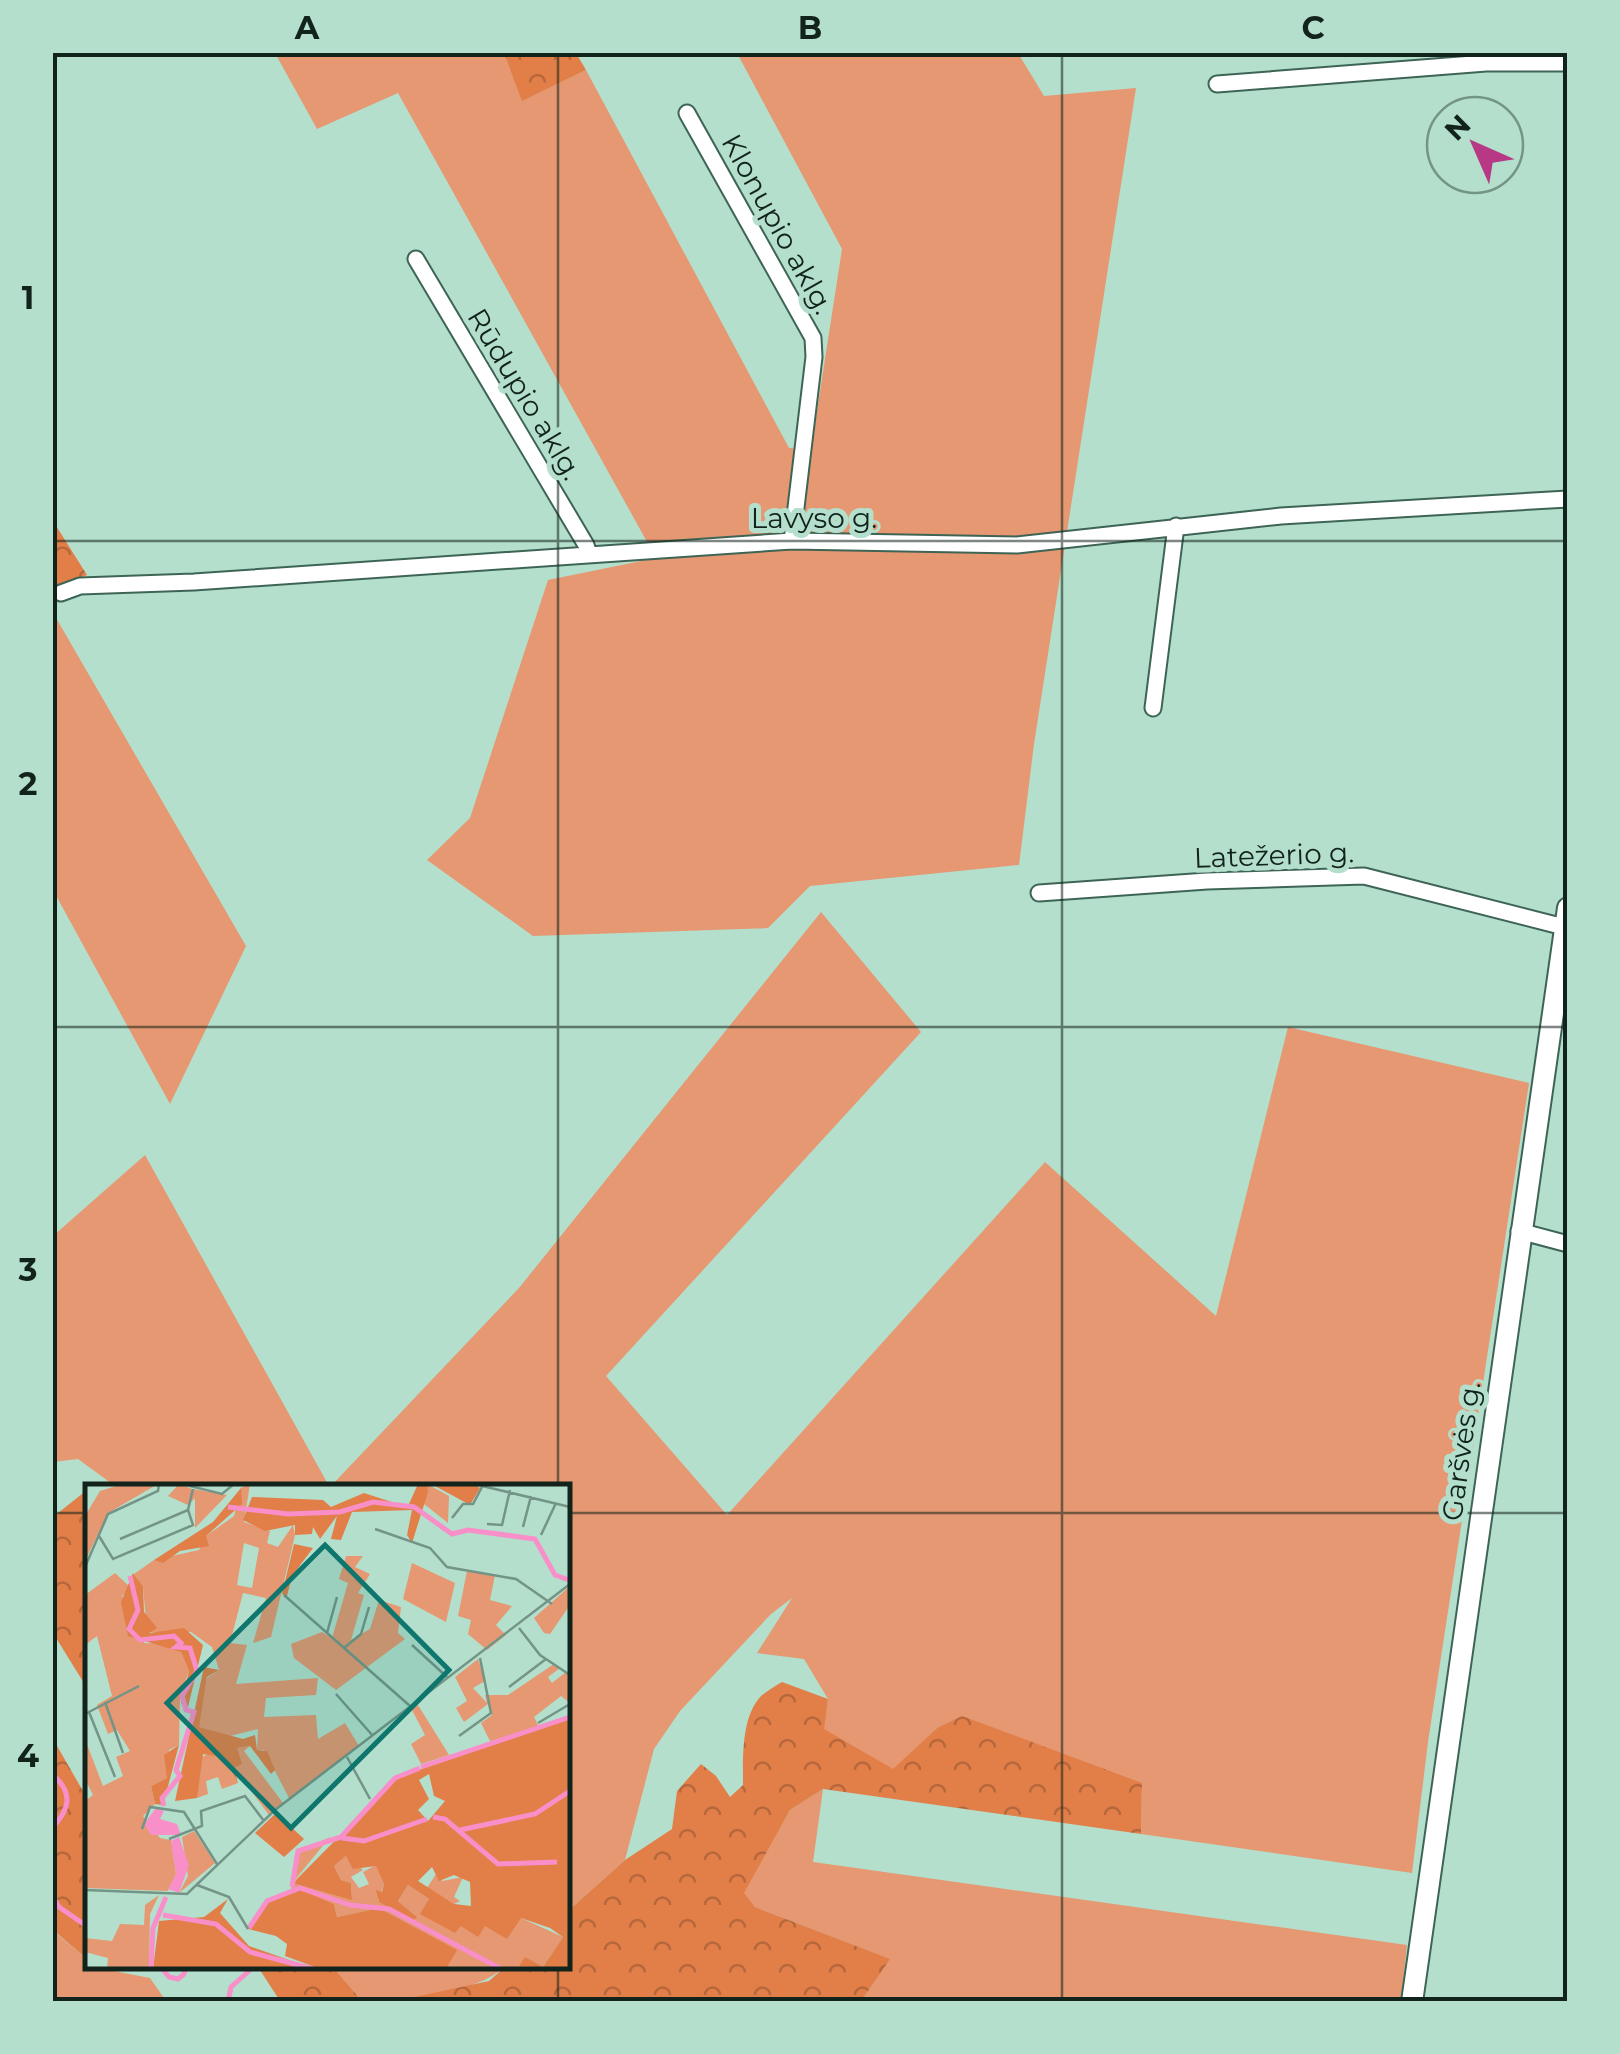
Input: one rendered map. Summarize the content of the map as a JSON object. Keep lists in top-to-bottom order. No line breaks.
{"streets":{"main road":["Garšvės g."],"street":["Klonupio aklg.","Rūdupio aklg.","Lavyso g.","Latežerio g."]},"crossings":[["Klonupio aklg.","Lavyso g."],["Rūdupio aklg.","Lavyso g."],["Latežerio g.","Garšvės g."]],"north":"top left","grid":{"columns":["A","B","C"],"rows":["1","2","3","4"]}}
